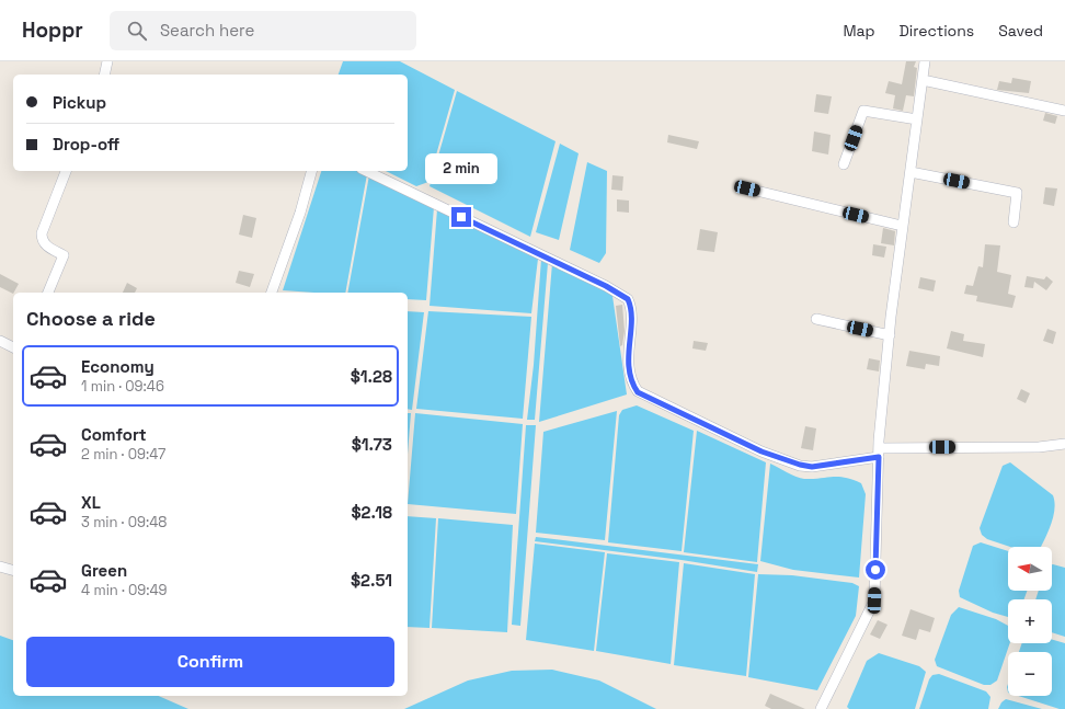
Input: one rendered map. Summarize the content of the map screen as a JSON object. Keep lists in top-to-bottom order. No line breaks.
{"north":"left","page":{"header":"Hoppr","search":"Search here","nav":["Map","Directions","Saved"],"banner":["Pickup","Drop-off"],"bubble":"2 min","heading":"Choose a ride","list":[{"name":"Economy","note":"1 min · 09:46","value":"$1.28"},{"name":"Comfort","note":"2 min · 09:47","value":"$1.73"},{"name":"XL","note":"3 min · 09:48","value":"$2.18"},{"name":"Green","note":"4 min · 09:49","value":"$2.51"}],"map_buttons":["+","−"],"buttons":"Confirm"}}
